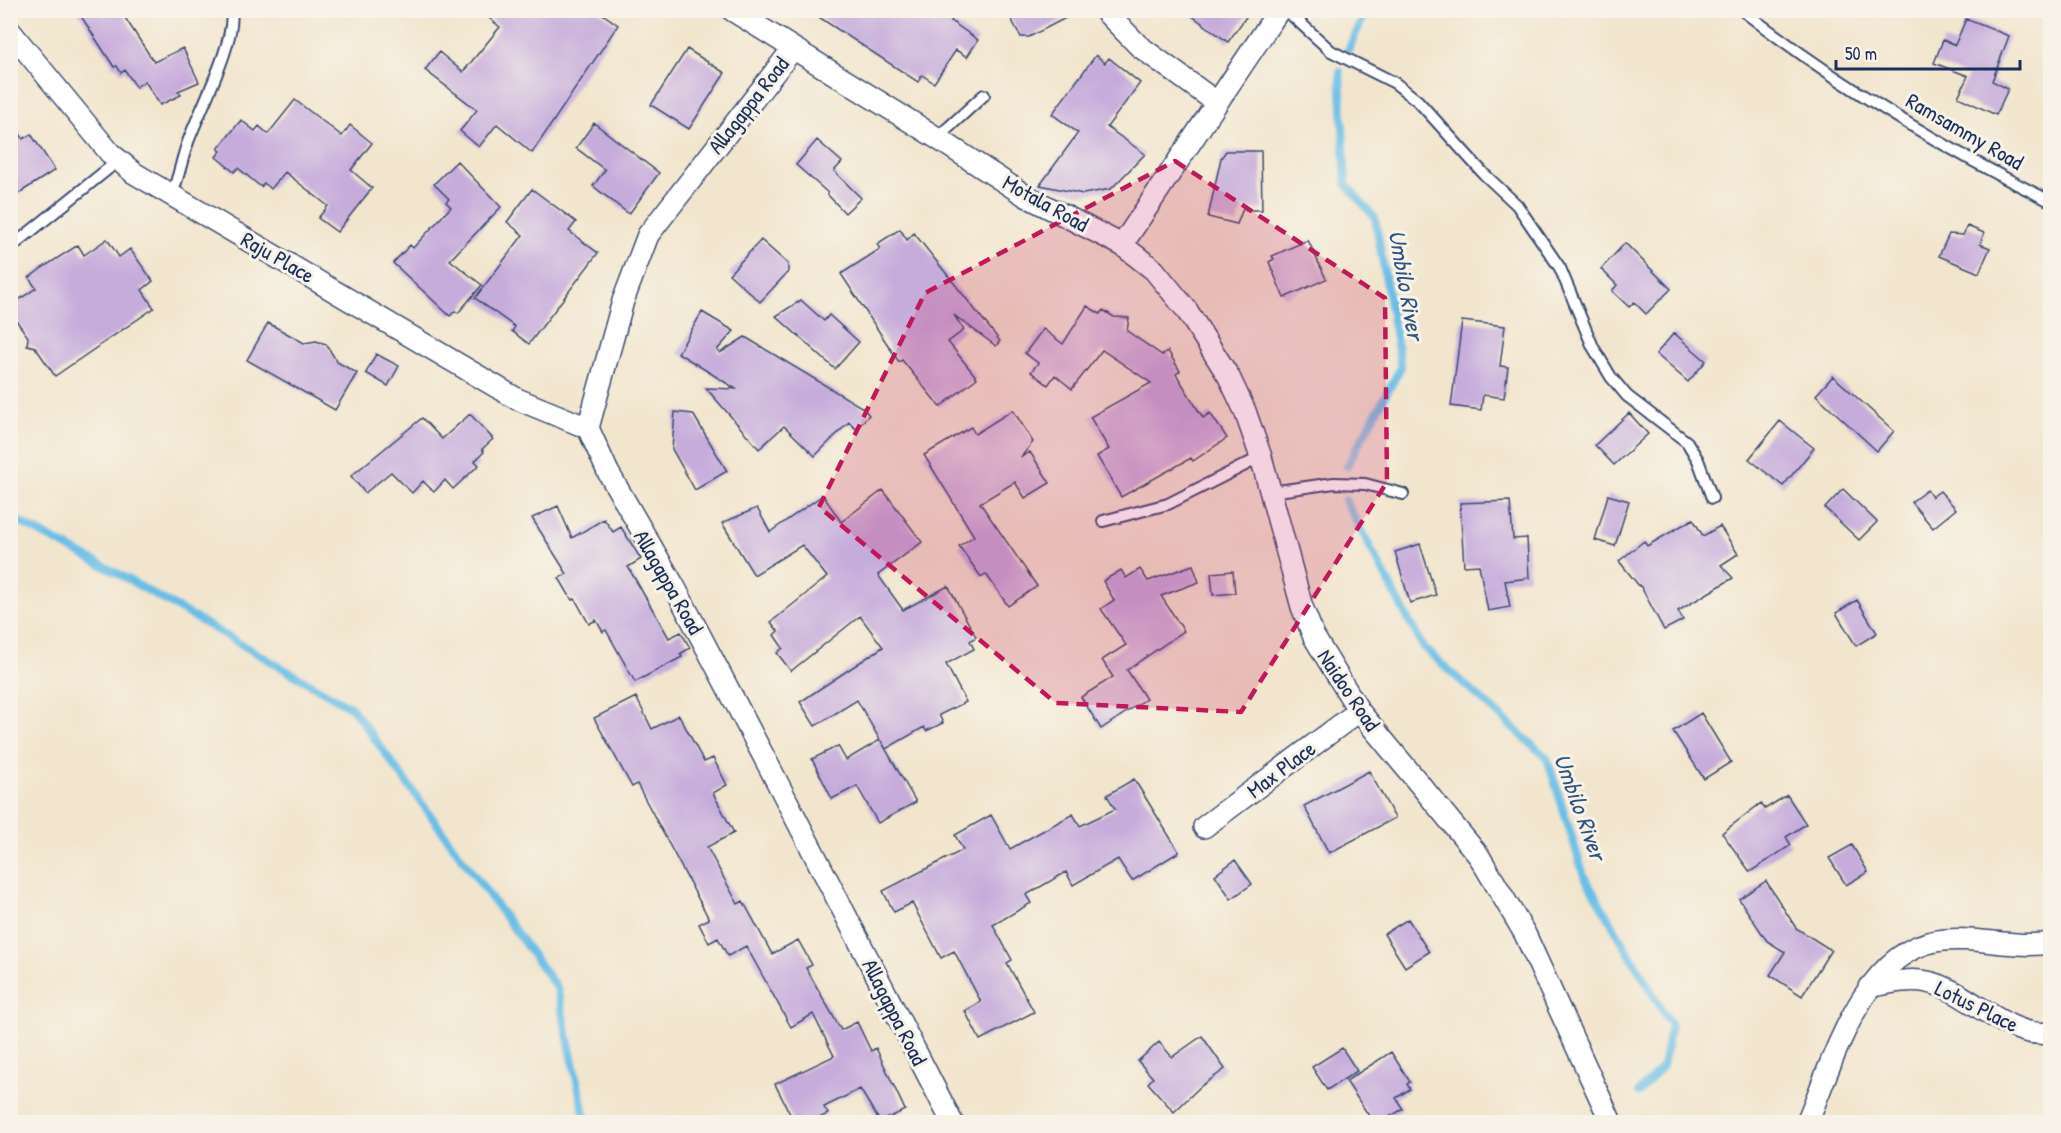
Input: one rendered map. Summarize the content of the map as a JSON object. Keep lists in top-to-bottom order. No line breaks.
{"streets":{"street":["Allagappa Road","Motala Road","Raju Place","Naidoo Road","Max Place","Lotus Place"],"lane":["Ramsammy Road"]},"crossings":[["Allagappa Road","Motala Road"],["Allagappa Road","Raju Place"],["Motala Road","Naidoo Road"],["Naidoo Road","Max Place"]],"water":["Umbilo River"],"scale_bar":"50 m"}
